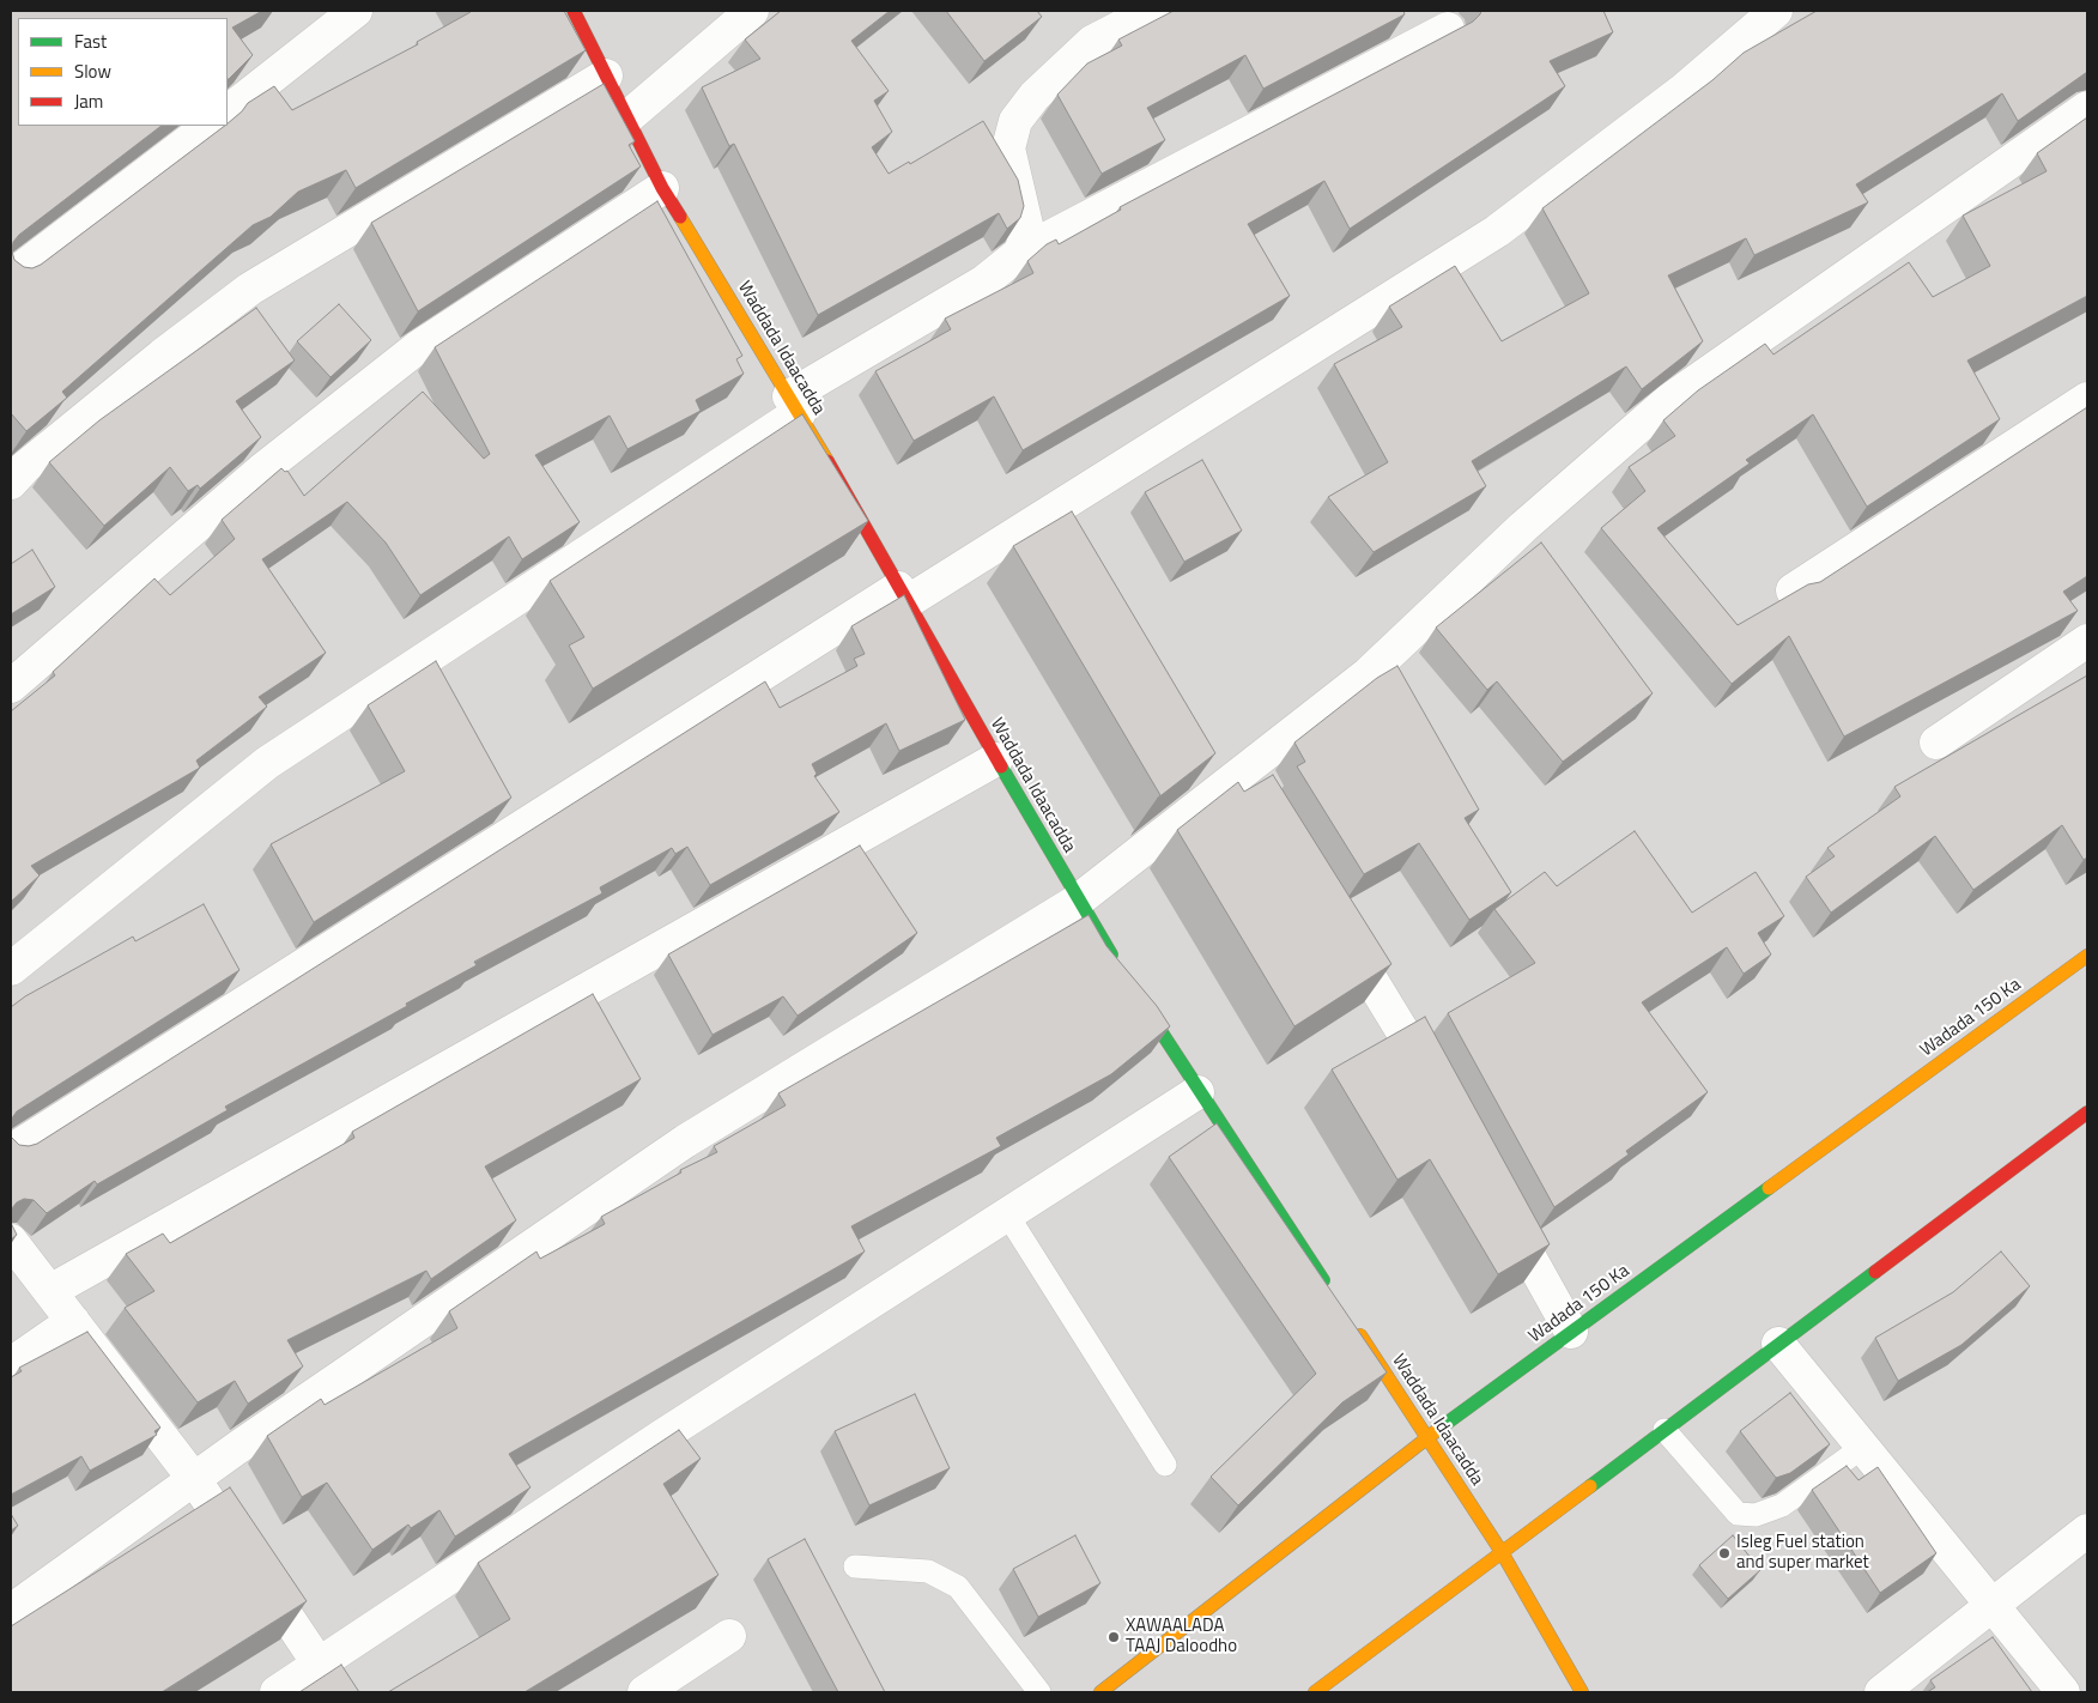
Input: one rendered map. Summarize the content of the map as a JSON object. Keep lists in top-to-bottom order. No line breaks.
{"streets":{"street":["Waddada Idaacadda","Wadada 150 Ka"]},"crossings":[["Waddada Idaacadda","Wadada 150 Ka"]],"places":["Isleg Fuel station and super market","XAWAALADA TAAJ Daloodho"],"legend":["Fast","Slow","Jam"]}
